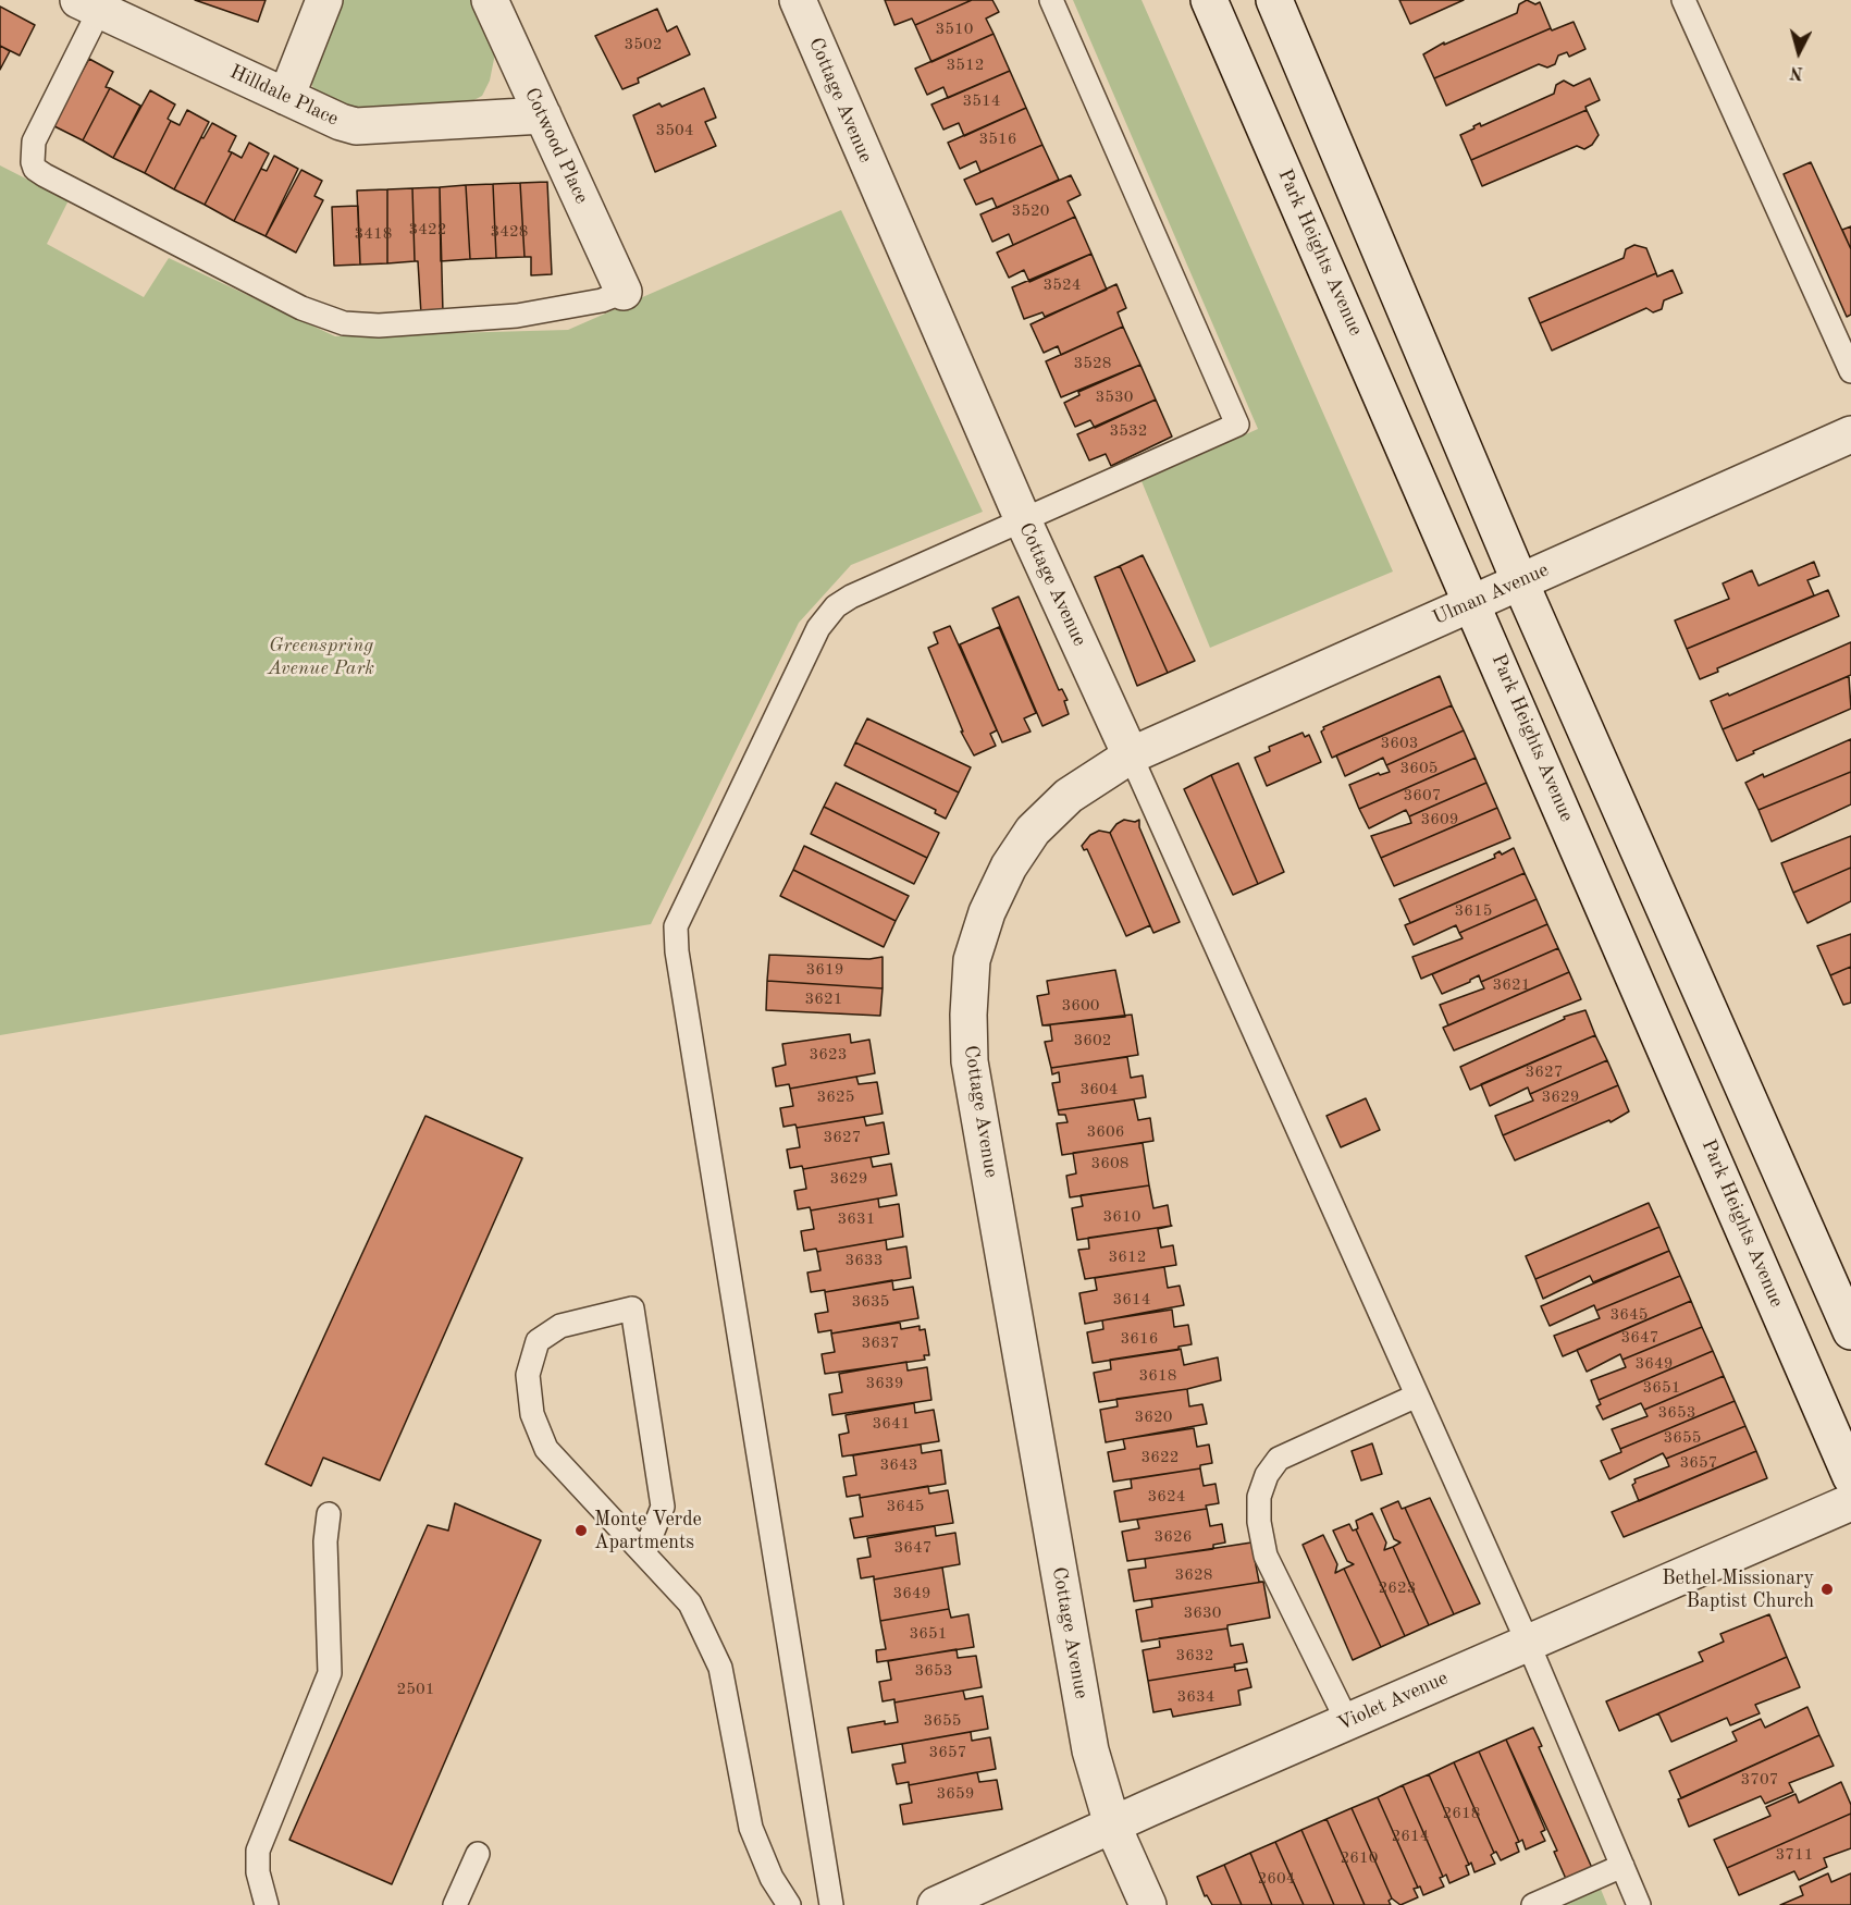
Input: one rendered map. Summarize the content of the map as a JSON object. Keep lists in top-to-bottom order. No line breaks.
{"streets":{"street":["Hilldale Place","Cottage Avenue","Cotwood Place","Park Heights Avenue","Ulman Avenue","Violet Avenue"]},"crossings":[["Hilldale Place","Cotwood Place"],["Cottage Avenue","Ulman Avenue"],["Cottage Avenue","Violet Avenue"],["Park Heights Avenue","Ulman Avenue"]],"parks":["Greenspring Avenue Park"],"places":["Monte Verde Apartments","Bethel Missionary Baptist Church"],"house_numbers":["3510","3502","3512","3514","3504","3516","3520","3422","3428","3418","3524","3528","3530","3532","3603","3605","3607","3609","3615","3619","3621","3621","3600","3602","3623","3627","3604","3625","3629","3606","3627","3608","3629","3610","3631","3612","3633","3614","3635","3645","3647","3616","3637","3649","3618","3639","3651","3653","3620","3641","3655","3622","3657","3643","3624","3645","3626","3647","3628","2623","3649","3630","3651","3632","3653","2501","3634","3655","3657","3707","3659","2618","2614","3711","2610","2604"],"north":"bottom"}
